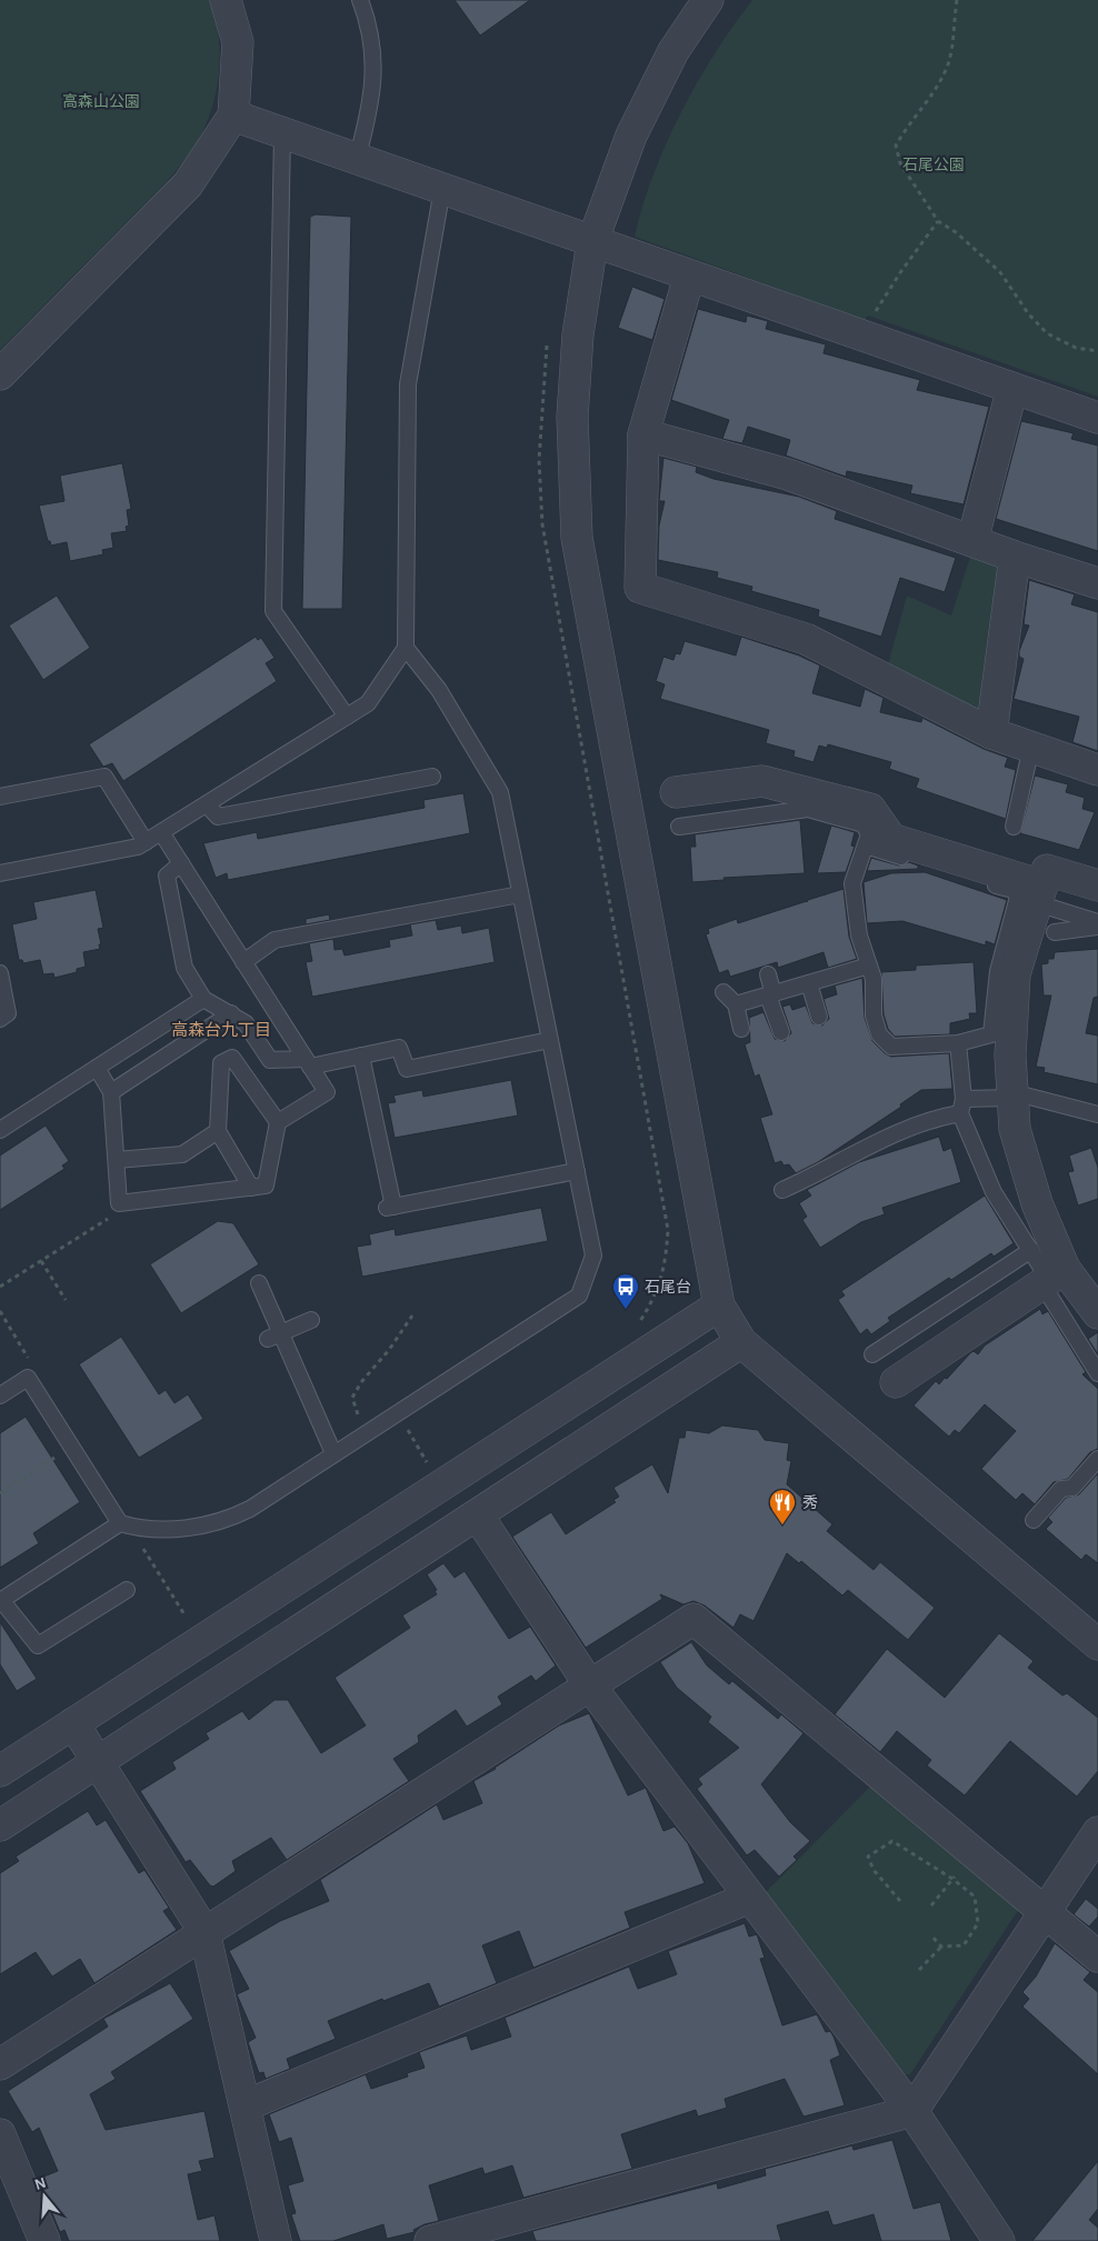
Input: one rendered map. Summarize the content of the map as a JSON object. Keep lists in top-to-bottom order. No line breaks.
{"districts":["高森台九丁目"],"parks":["高森山公園","石尾公園"],"places":{"bus stop":["石尾台"],"restaurant":["秀"]},"north":"top"}
